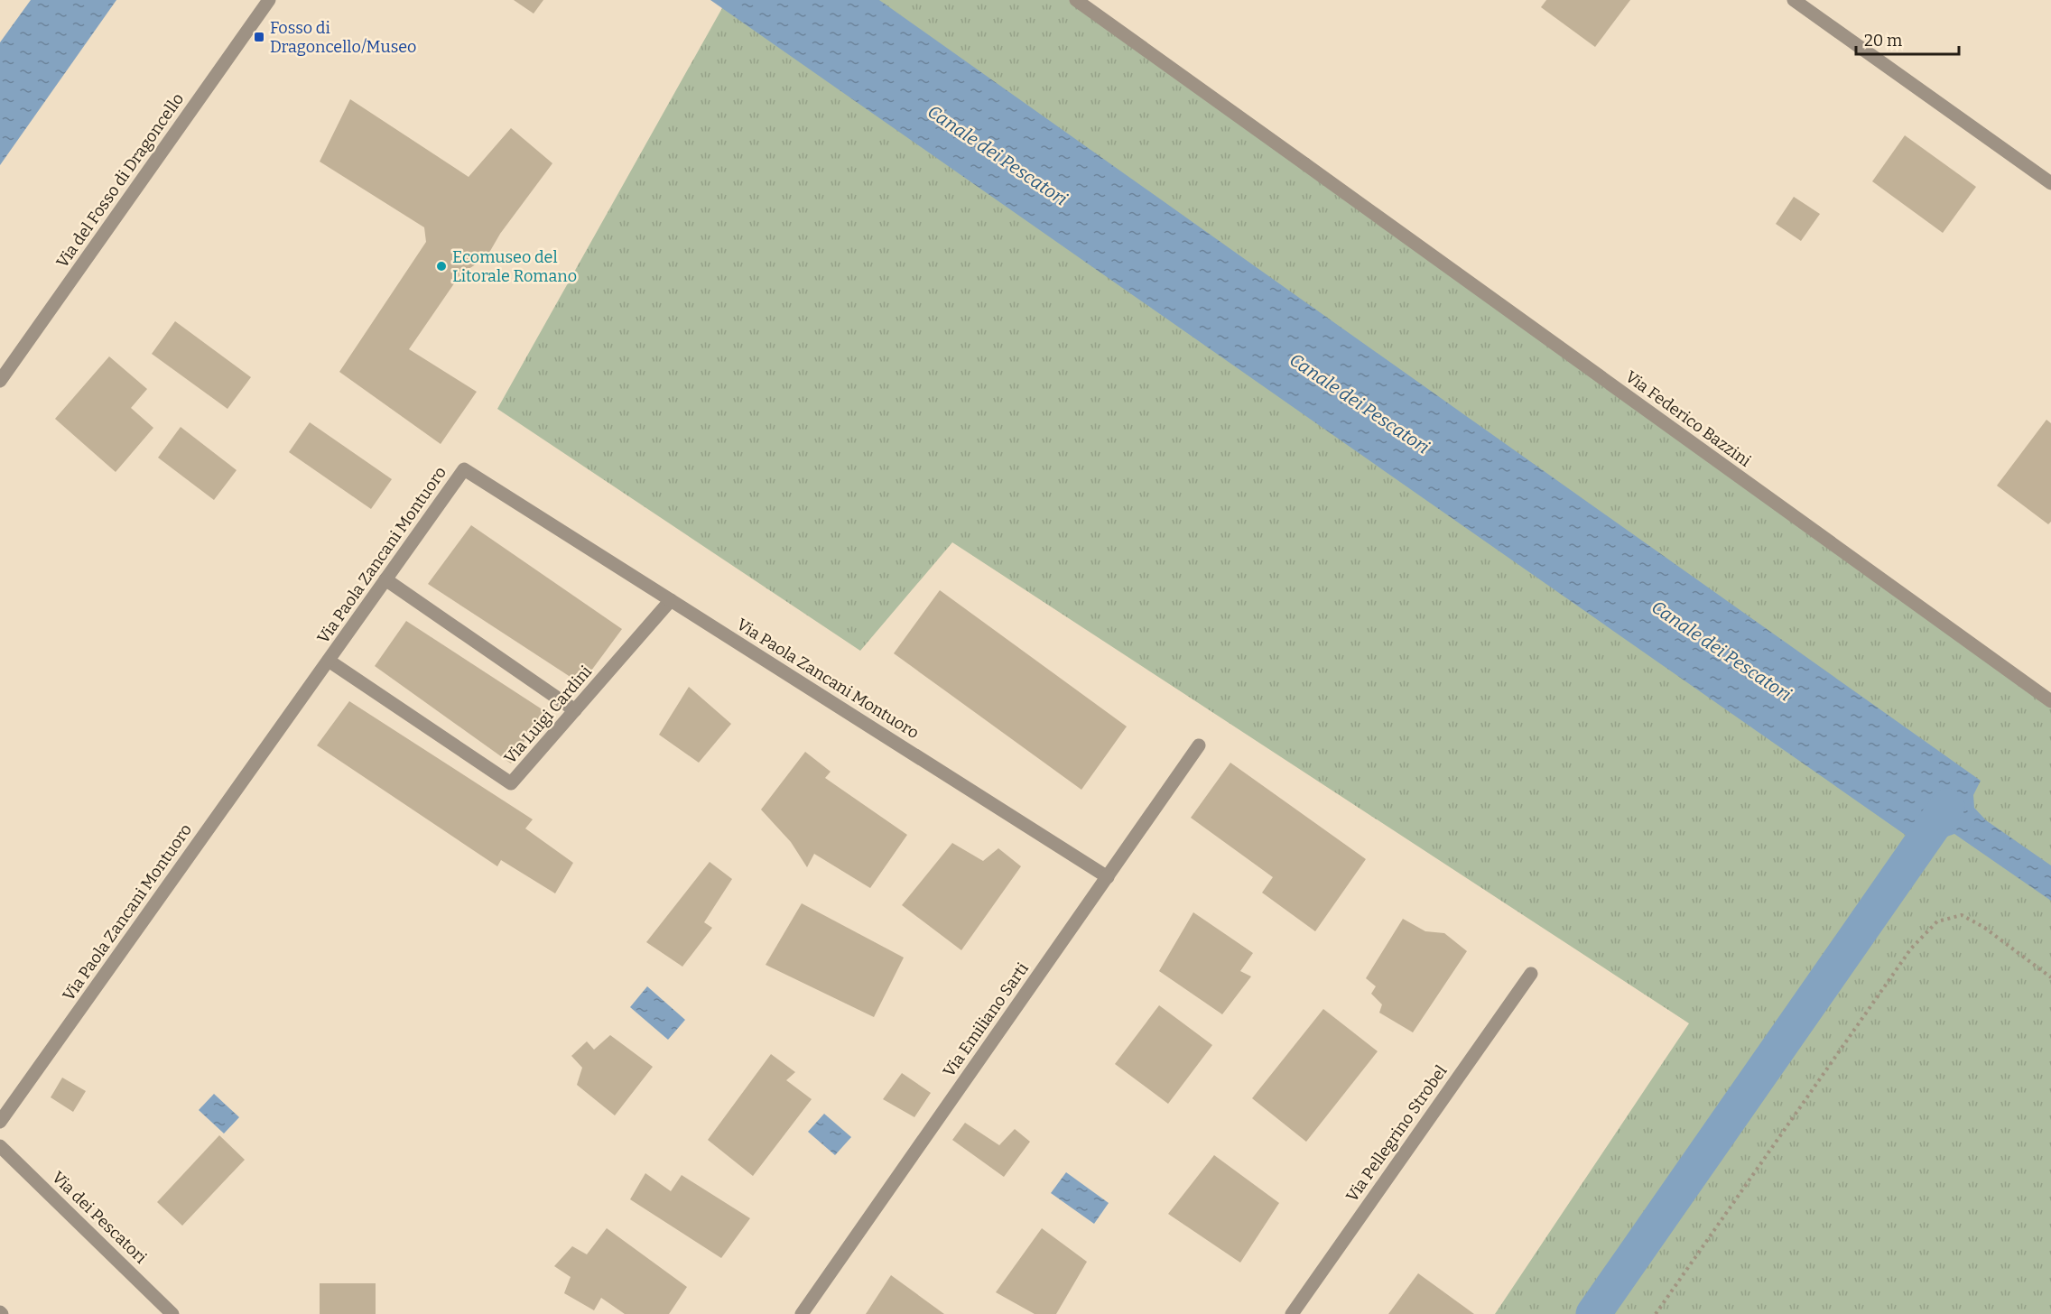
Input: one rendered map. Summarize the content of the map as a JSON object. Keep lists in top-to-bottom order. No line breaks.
{"streets":{"street":["Via del Fosso di Dragoncello","Via Federico Bazzini","Via Paola Zancani Montuoro","Via Luigi Cardini","Via Emiliano Sarti","Via Pellegrino Strobel","Via dei Pescatori"]},"crossings":[["Via Paola Zancani Montuoro","Via Luigi Cardini"],["Via Paola Zancani Montuoro","Via Emiliano Sarti"]],"water":["Canale dei Pescatori"],"places":{"transit":["Fosso di Dragoncello/Museo"],"other":["Ecomuseo del Litorale Romano"]},"scale_bar":"20 m"}
